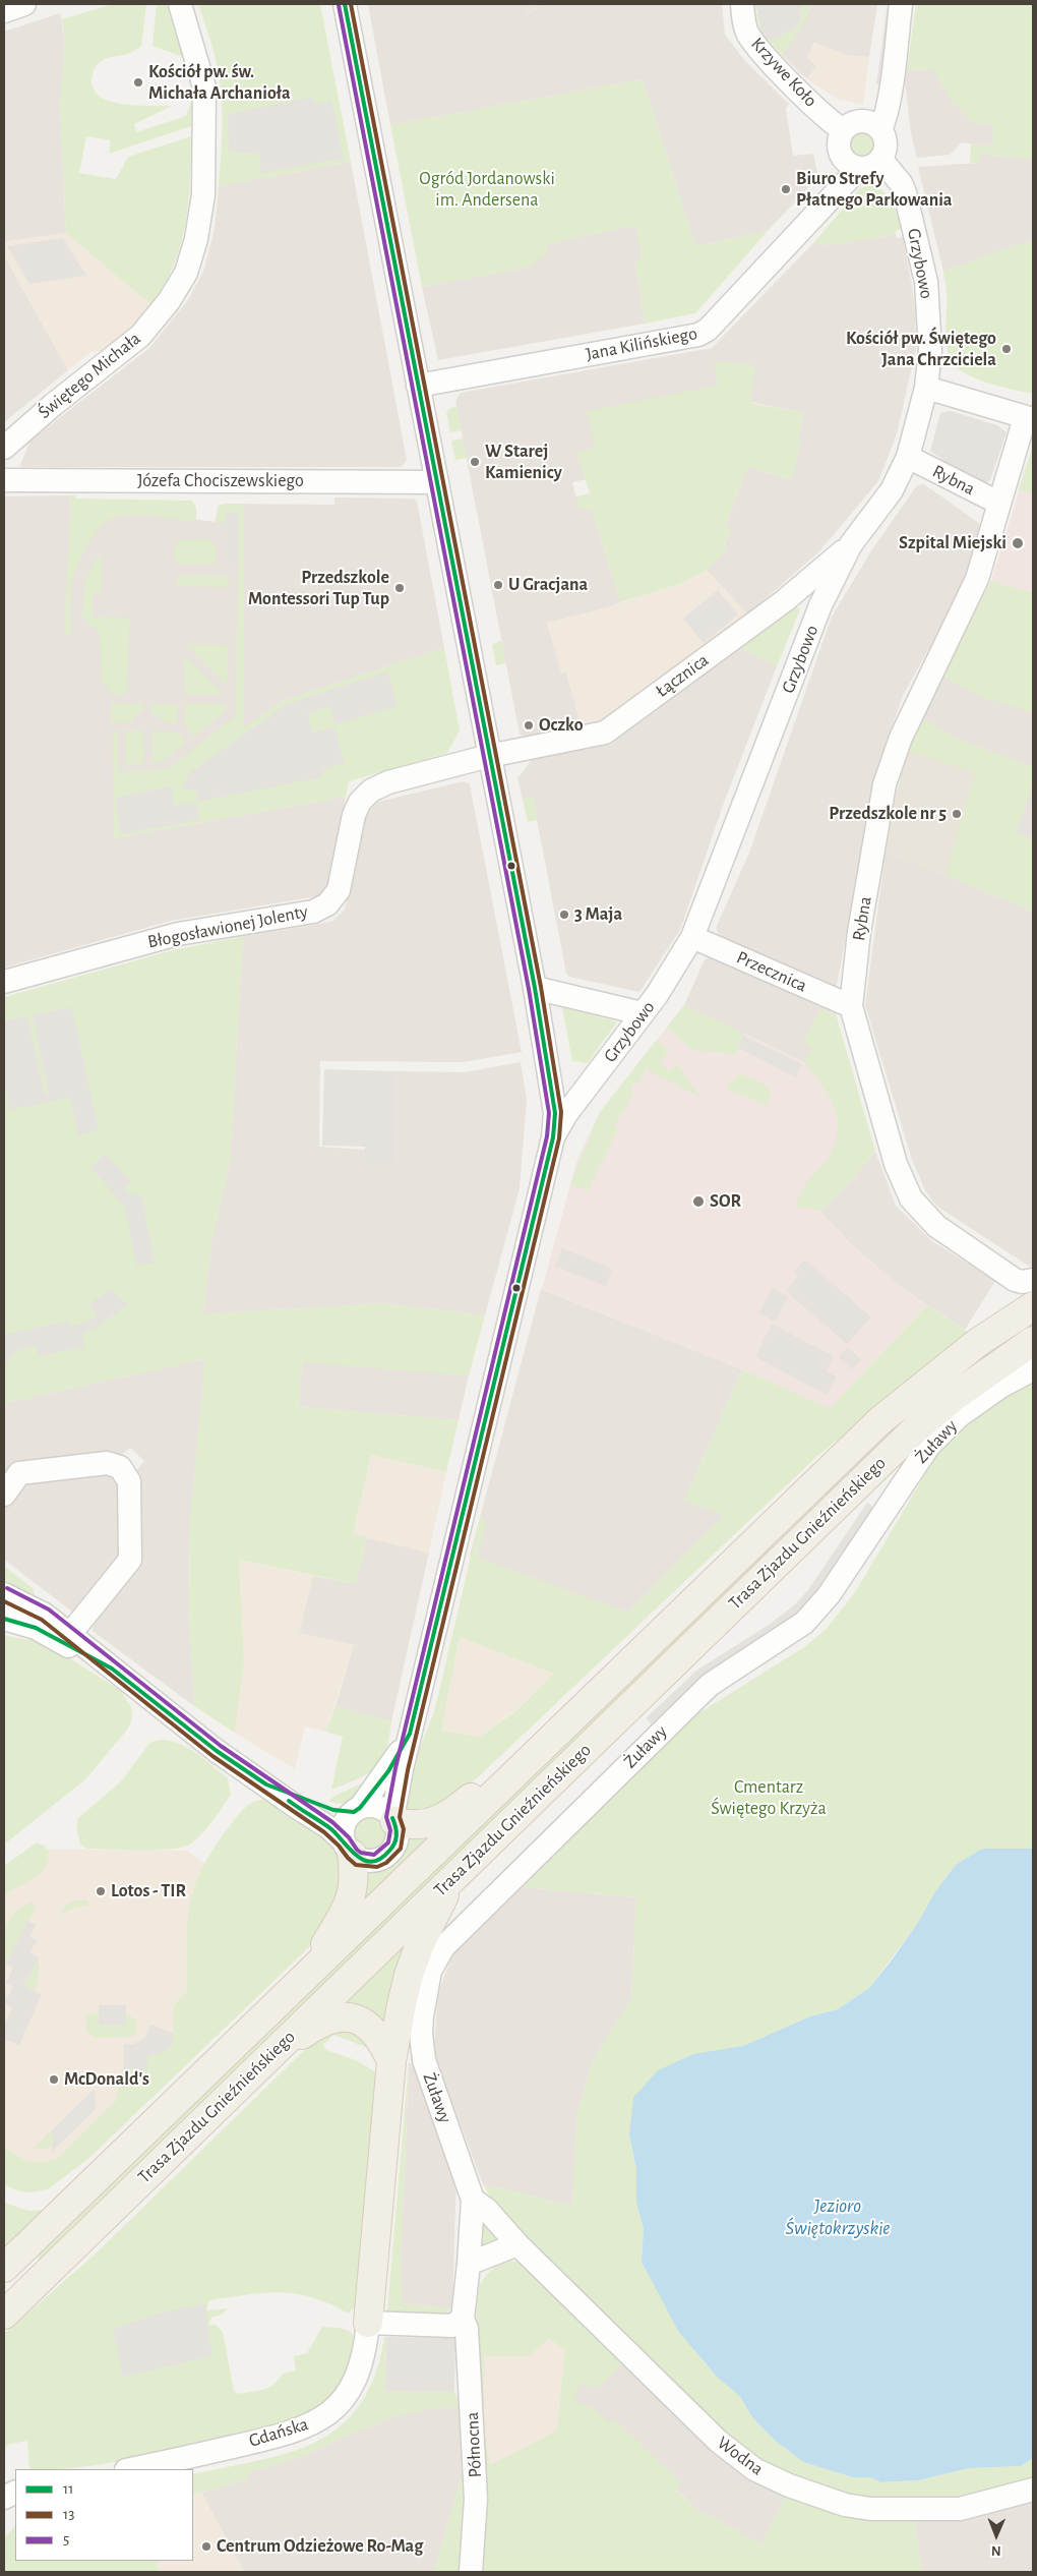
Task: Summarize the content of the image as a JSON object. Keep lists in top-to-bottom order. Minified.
{"streets":{"main road":["Trasa Zjazdu Gnieźnieńskiego"],"street":["Krzywe Koło","Grzybowo","Jana Kilińskiego","Świętego Michała","Rybna","Józefa Chociszewskiego","Łącznica","Błogosławionej Jolenty","Przecznica","Żuławy","Gdańska","Północna","Wodna"]},"crossings":[["Krzywe Koło","Grzybowo"],["Krzywe Koło","Jana Kilińskiego"],["Grzybowo","Jana Kilińskiego"],["Grzybowo","Rybna"],["Grzybowo","Łącznica"],["Grzybowo","Przecznica"],["Rybna","Przecznica"],["Łącznica","Błogosławionej Jolenty"],["Żuławy","Północna"],["Żuławy","Wodna"],["Północna","Wodna"]],"water":["Jezioro Świętokrzyskie"],"parks":["Ogród Jordanowski im. Andersena","Cmentarz Świętego Krzyża"],"places":["Kościół pw. św. Michała Archanioła","Biuro Strefy Płatnego Parkowania","Kościół pw. Świętego Jana Chrzciciela","W Starej Kamienicy","Szpital Miejski","U Gracjana","Przedszkole Montessori Tup Tup","Oczko","Przedszkole nr 5","3 Maja","SOR","Lotos - TIR","McDonald's","Centrum Odzieżowe Ro-Mag"],"lines":["transit line 11","transit line 13","transit line 5"],"legend":["11","13","5"],"north":"bottom"}
